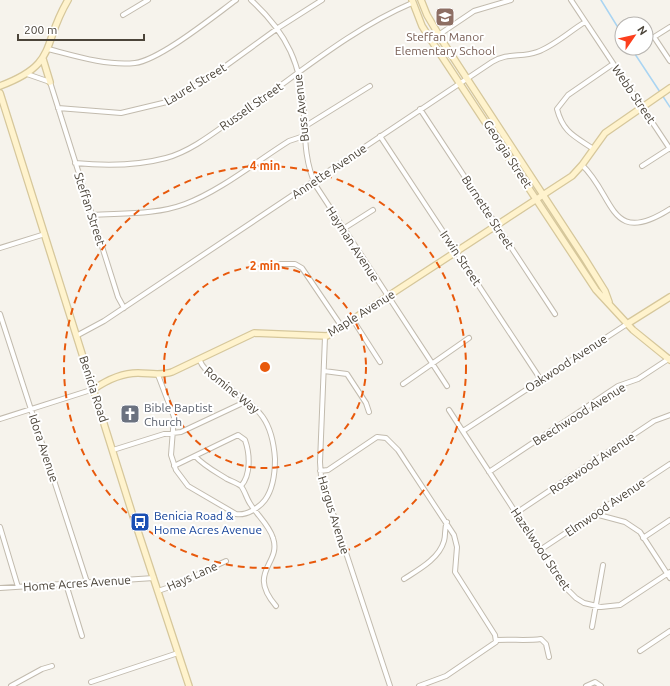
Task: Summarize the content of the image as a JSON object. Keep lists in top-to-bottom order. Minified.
{"streets":{"main road":["Georgia Street","Maple Avenue","Oakwood Avenue","Benicia Road"],"street":["Laurel Street","Webb Street","Russell Street","Buss Avenue","Annette Avenue","Steffan Street","Burnette Street","Hayman Avenue","Irwin Street","Romine Way","Beechwood Avenue","Idora Avenue","Rosewood Avenue","Elmwood Avenue","Hargus Avenue","Hazelwood Street","Hays Lane","Home Acres Avenue"]},"crossings":[["Laurel Street","Buss Avenue"],["Laurel Street","Steffan Street"],["Webb Street","Annette Avenue"],["Webb Street","Maple Avenue"],["Russell Street","Buss Avenue"],["Russell Street","Georgia Street"],["Russell Street","Steffan Street"],["Buss Avenue","Annette Avenue"],["Buss Avenue","Hayman Avenue"],["Georgia Street","Annette Avenue"],["Georgia Street","Maple Avenue"],["Georgia Street","Oakwood Avenue"],["Georgia Street","Beechwood Avenue"],["Annette Avenue","Steffan Street"],["Annette Avenue","Burnette Street"],["Annette Avenue","Hayman Avenue"],["Annette Avenue","Irwin Street"],["Annette Avenue","Benicia Road"],["Burnette Street","Maple Avenue"],["Hayman Avenue","Maple Avenue"],["Irwin Street","Maple Avenue"],["Irwin Street","Oakwood Avenue"],["Maple Avenue","Benicia Road"],["Maple Avenue","Romine Way"],["Maple Avenue","Idora Avenue"],["Maple Avenue","Hargus Avenue"],["Oakwood Avenue","Hazelwood Street"],["Benicia Road","Hays Lane"],["Benicia Road","Home Acres Avenue"],["Beechwood Avenue","Hazelwood Street"],["Idora Avenue","Home Acres Avenue"],["Rosewood Avenue","Hazelwood Street"],["Elmwood Avenue","Hazelwood Street"]],"places":{"school or university":["Steffan Manor Elementary School"],"church":["Bible Baptist Church"],"bus stop":["Benicia Road & Home Acres Avenue"]},"scale_bar":"200 m","north":"top right","rings":["4 min","2 min"]}
